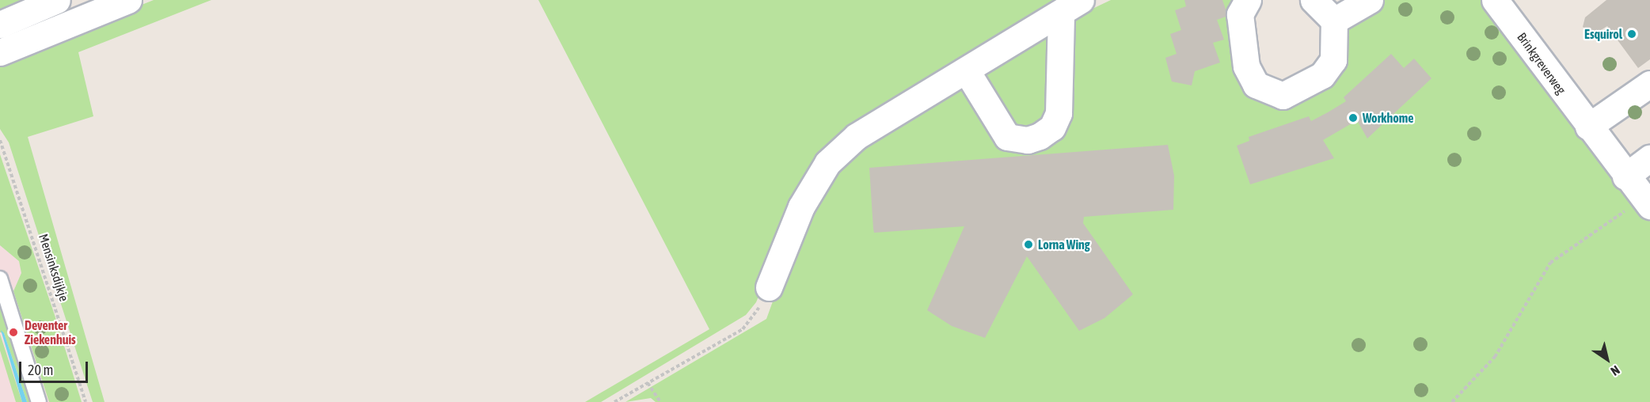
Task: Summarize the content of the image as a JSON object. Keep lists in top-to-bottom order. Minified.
{"streets":{"street":["Brinkgreverweg"],"path":["Mensinksdijkje"]},"places":["Esquirol","Workhome","Lorna Wing","Deventer Ziekenhuis"],"scale_bar":"20 m","north":"bottom right"}
